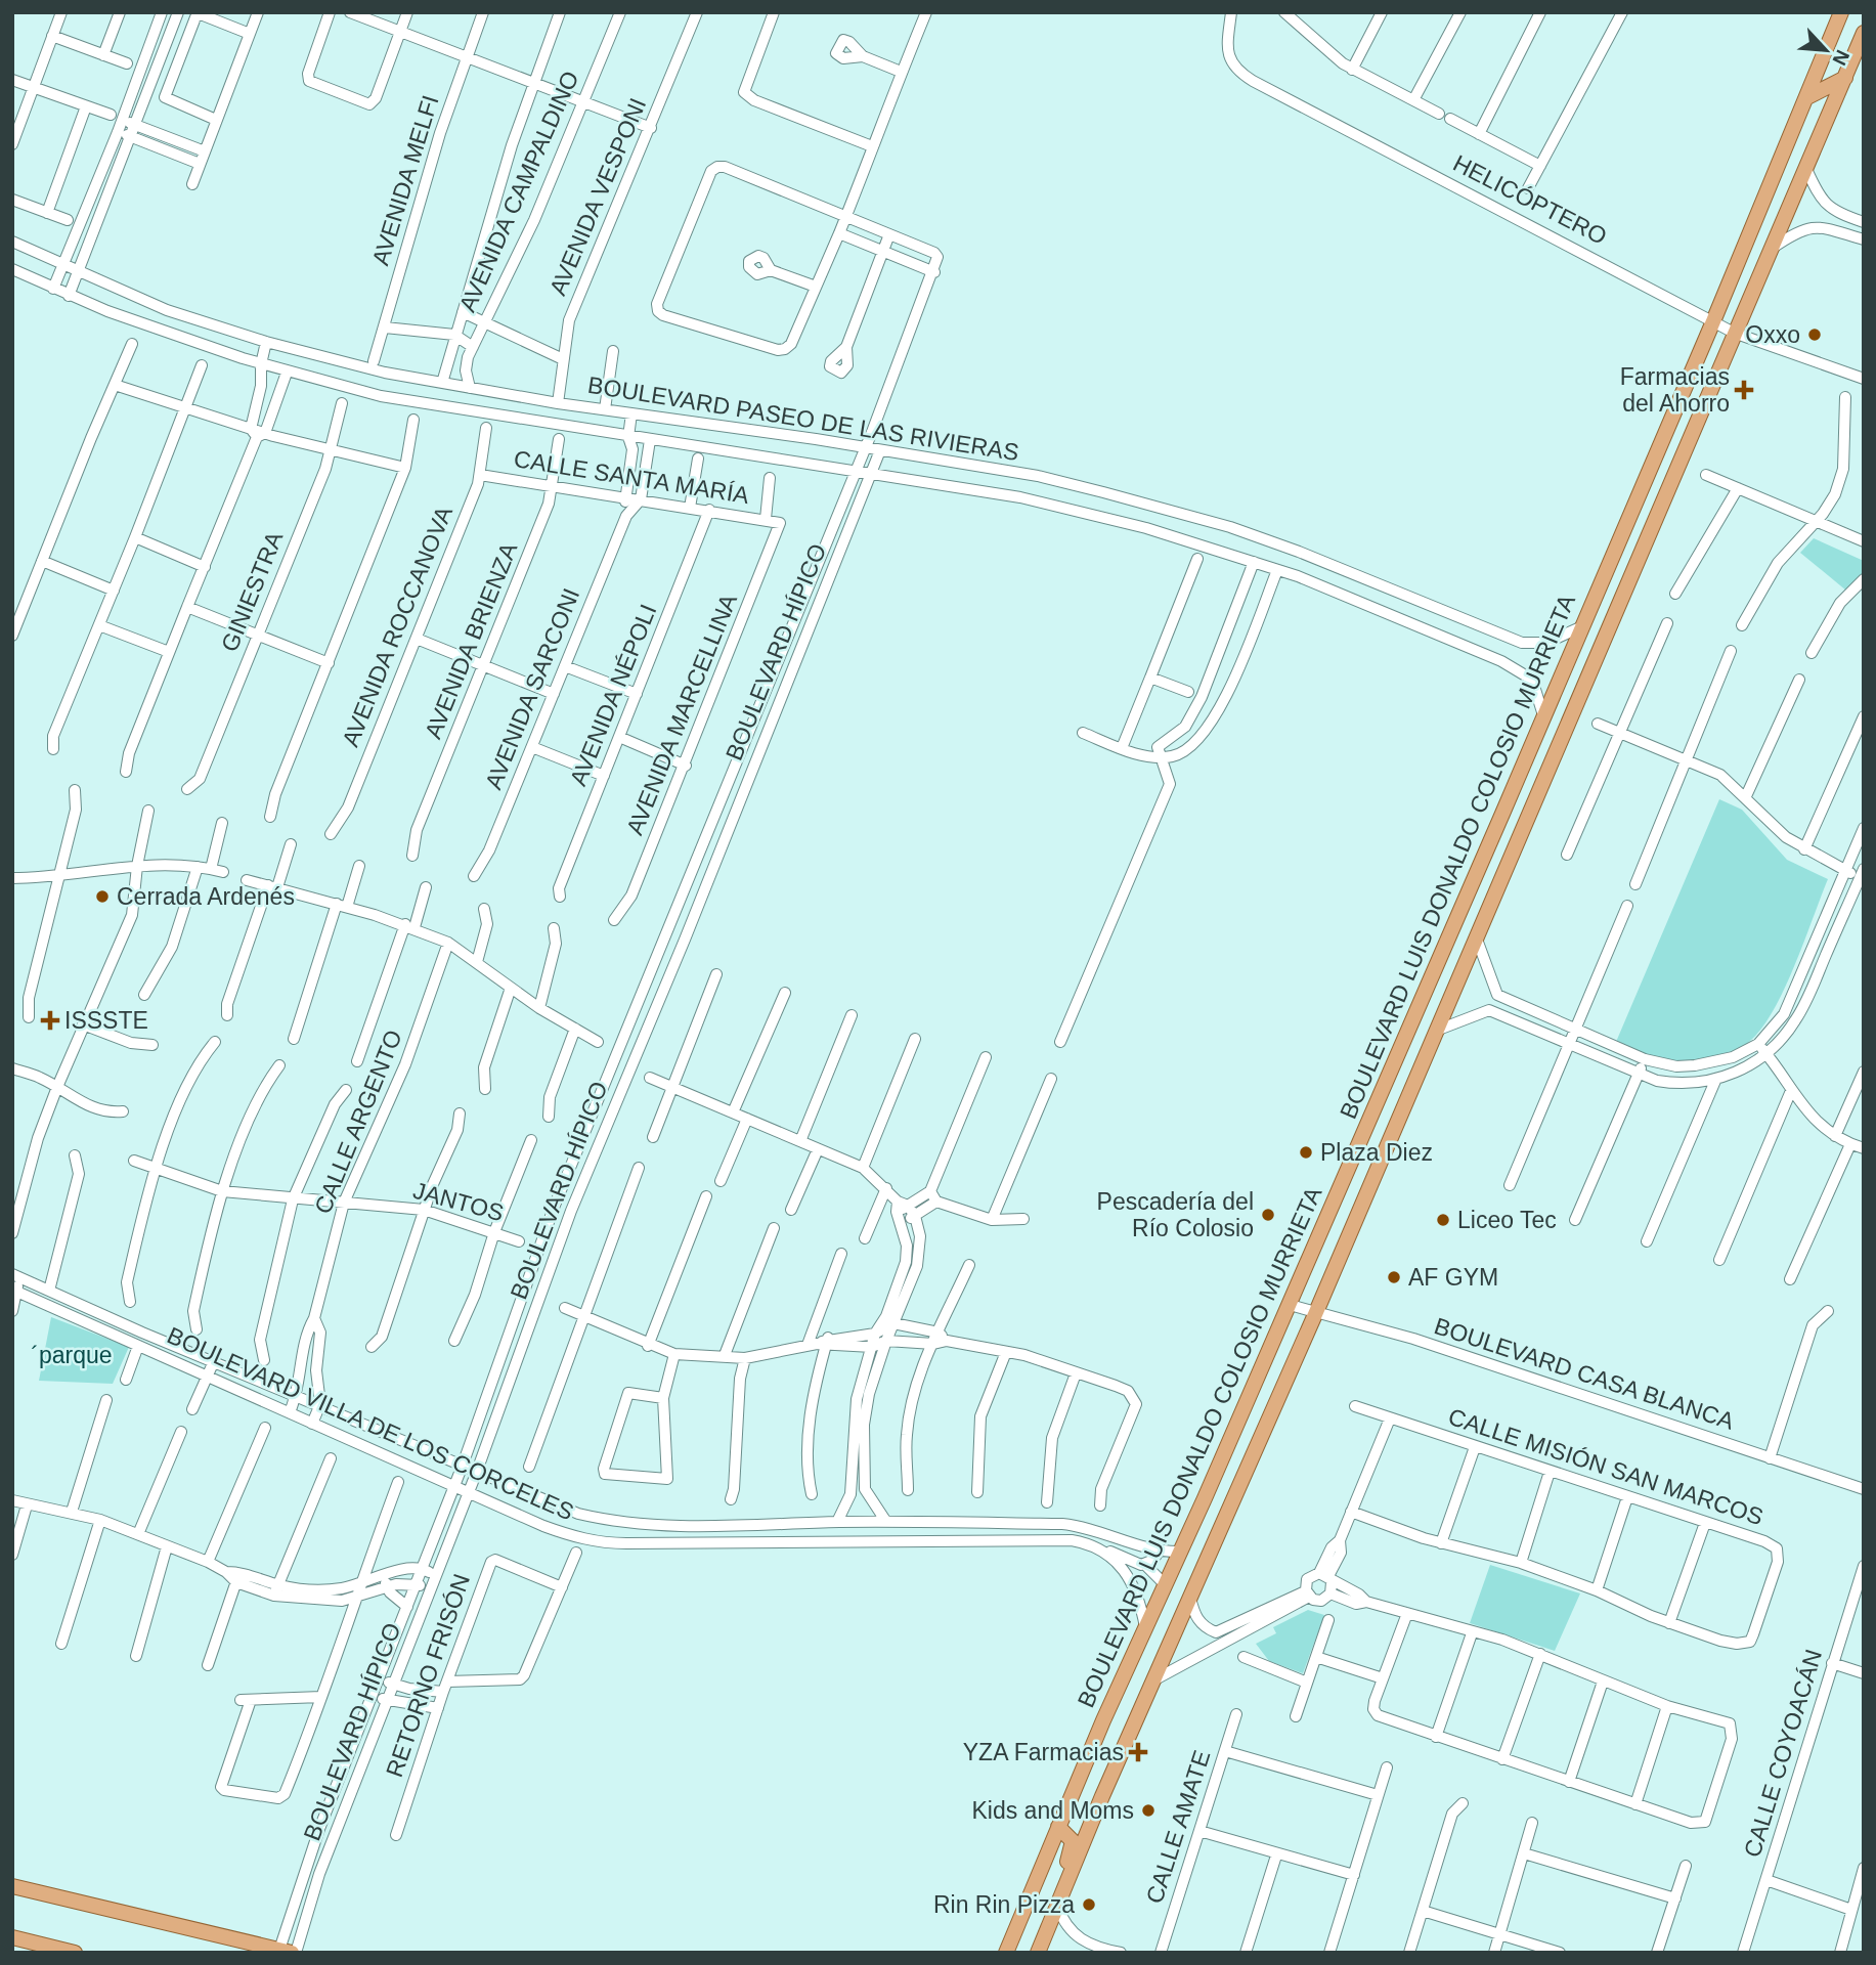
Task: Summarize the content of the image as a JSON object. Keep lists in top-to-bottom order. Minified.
{"streets":{"main road":["BOULEVARD LUIS DONALDO COLOSIO MURRIETA"],"street":["AVENIDA MELFI","AVENIDA CAMPALDINO","AVENIDA VESPONI","HELICÓPTERO","BOULEVARD PASEO DE LAS RIVIERAS","CALLE SANTA MARÍA","GINIESTRA","AVENIDA ROCCANOVA","AVENIDA BRIENZA","BOULEVARD HÍPICO","AVENIDA SARCONI","AVENIDA NÉPOLI","AVENIDA MARCELLINA","CALLE ARGENTO","JANTOS","BOULEVARD CASA BLANCA","BOULEVARD VILLA DE LOS CORCELES","CALLE MISIÓN SAN MARCOS","RETORNO FRISÓN","CALLE COYOACÁN","CALLE AMATE"]},"crossings":[["AVENIDA VESPONI","BOULEVARD PASEO DE LAS RIVIERAS"],["HELICÓPTERO","BOULEVARD LUIS DONALDO COLOSIO MURRIETA"],["BOULEVARD PASEO DE LAS RIVIERAS","BOULEVARD HÍPICO"],["BOULEVARD PASEO DE LAS RIVIERAS","AVENIDA SARCONI"],["BOULEVARD PASEO DE LAS RIVIERAS","BOULEVARD LUIS DONALDO COLOSIO MURRIETA"],["CALLE SANTA MARÍA","AVENIDA ROCCANOVA"],["CALLE SANTA MARÍA","AVENIDA BRIENZA"],["CALLE SANTA MARÍA","AVENIDA SARCONI"],["CALLE SANTA MARÍA","AVENIDA NÉPOLI"],["CALLE SANTA MARÍA","AVENIDA MARCELLINA"],["BOULEVARD HÍPICO","BOULEVARD VILLA DE LOS CORCELES"],["BOULEVARD LUIS DONALDO COLOSIO MURRIETA","BOULEVARD CASA BLANCA"],["BOULEVARD LUIS DONALDO COLOSIO MURRIETA","BOULEVARD VILLA DE LOS CORCELES"],["CALLE ARGENTO","JANTOS"],["CALLE ARGENTO","BOULEVARD VILLA DE LOS CORCELES"]],"parks":["´parque"],"places":{"other":["Oxxo","Cerrada Ardenés","Plaza Diez","Pescadería del Río Colosio","Liceo Tec","AF GYM","Kids and Moms","Rin Rin Pizza"],"health":["Farmacias del Ahorro","ISSSTE","YZA Farmacias"]},"north":"bottom right"}
